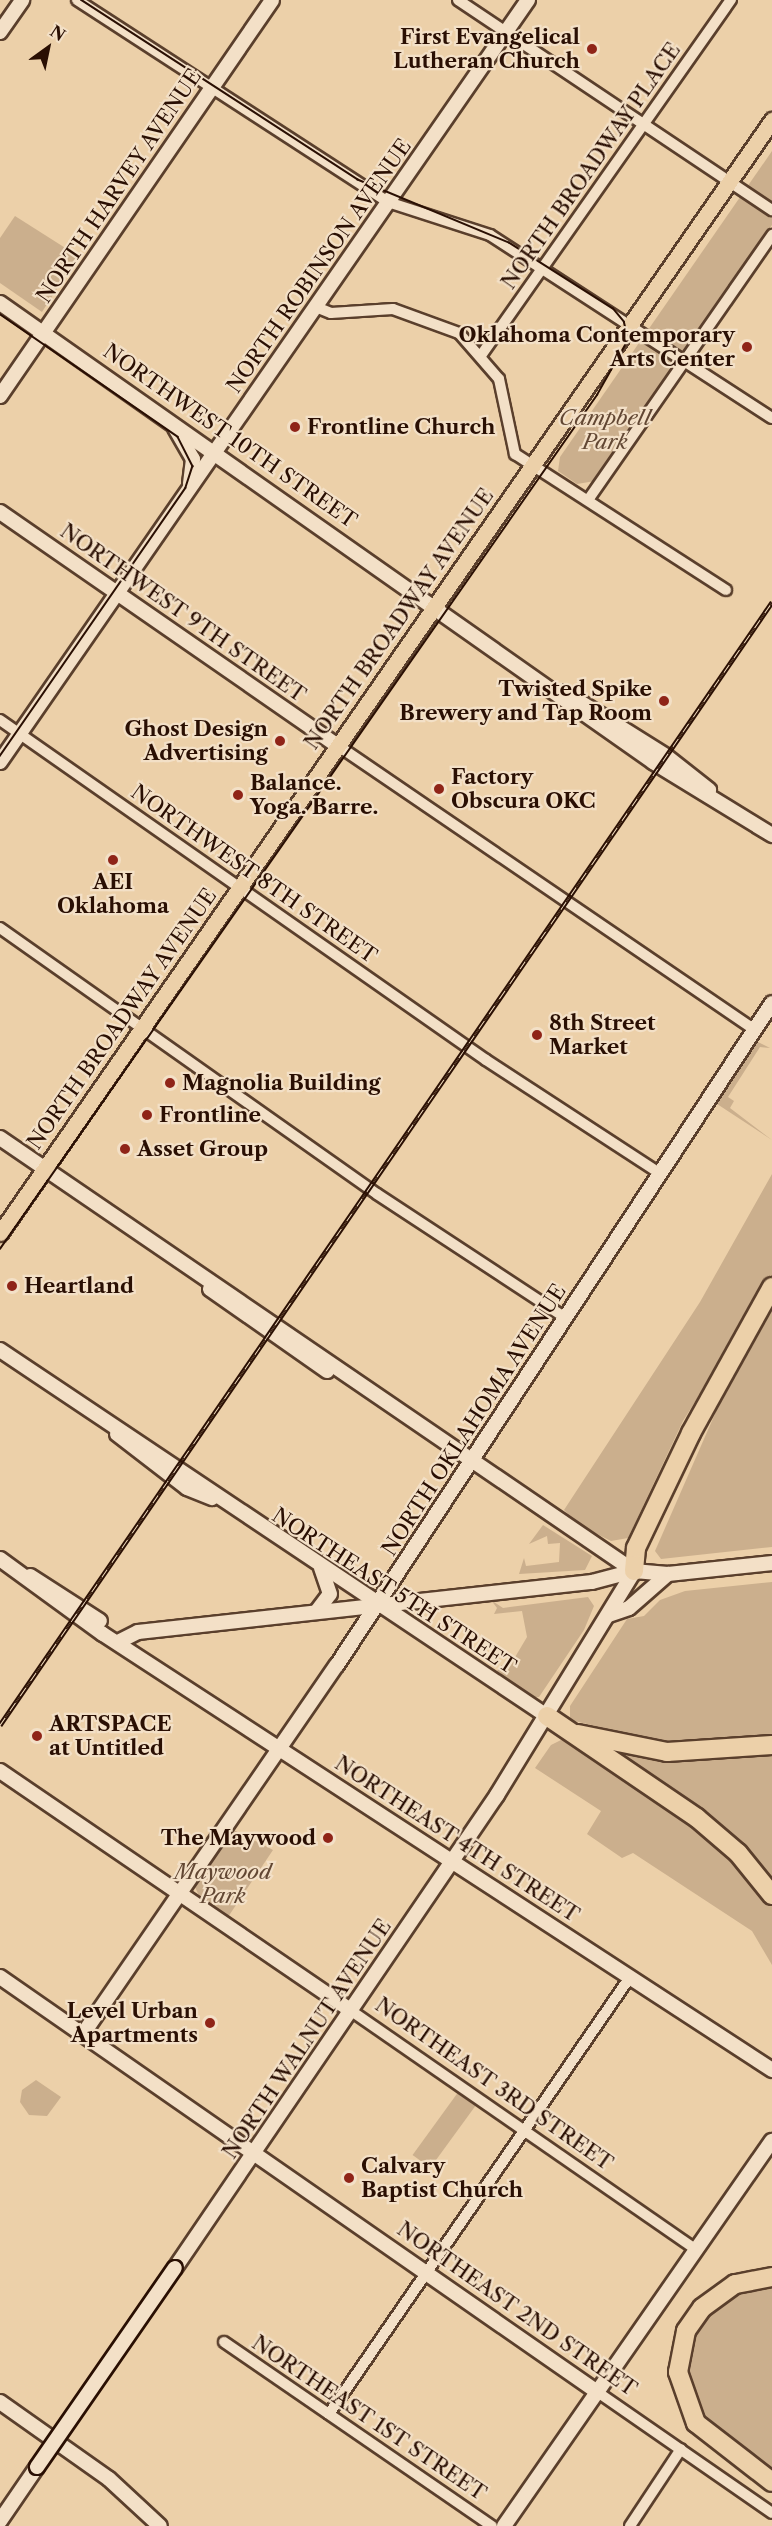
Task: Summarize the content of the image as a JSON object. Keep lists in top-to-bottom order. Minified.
{"streets":{"main road":["NORTH BROADWAY AVENUE"],"street":["NORTH BROADWAY PLACE","NORTH HARVEY AVENUE","NORTH ROBINSON AVENUE","NORTHWEST 10TH STREET","NORTHWEST 9TH STREET","NORTHWEST 8TH STREET","NORTH OKLAHOMA AVENUE","NORTHEAST 5TH STREET","NORTHEAST 4TH STREET","NORTH WALNUT AVENUE","NORTHEAST 3RD STREET","NORTHEAST 2ND STREET","NORTHEAST 1ST STREET"]},"crossings":[["NORTH HARVEY AVENUE","NORTHWEST 10TH STREET"],["NORTH ROBINSON AVENUE","NORTHWEST 10TH STREET"],["NORTH ROBINSON AVENUE","NORTHWEST 9TH STREET"],["NORTH ROBINSON AVENUE","NORTHWEST 8TH STREET"],["NORTHWEST 10TH STREET","NORTH BROADWAY AVENUE"],["NORTHWEST 9TH STREET","NORTH BROADWAY AVENUE"],["NORTHWEST 9TH STREET","NORTH OKLAHOMA AVENUE"],["NORTH BROADWAY AVENUE","NORTHWEST 8TH STREET"],["NORTHWEST 8TH STREET","NORTH OKLAHOMA AVENUE"],["NORTH OKLAHOMA AVENUE","NORTHEAST 5TH STREET"],["NORTH OKLAHOMA AVENUE","NORTHEAST 4TH STREET"],["NORTH OKLAHOMA AVENUE","NORTHEAST 3RD STREET"],["NORTH OKLAHOMA AVENUE","NORTHEAST 2ND STREET"],["NORTHEAST 5TH STREET","NORTH WALNUT AVENUE"],["NORTHEAST 4TH STREET","NORTH WALNUT AVENUE"],["NORTH WALNUT AVENUE","NORTHEAST 3RD STREET"],["NORTH WALNUT AVENUE","NORTHEAST 2ND STREET"]],"parks":["Campbell Park","Maywood Park"],"places":["First Evangelical Lutheran Church","Oklahoma Contemporary Arts Center","Frontline Church","Twisted Spike Brewery and Tap Room","Ghost Design Advertising","Factory Obscura OKC","Balance. Yoga. Barre.","AEI Oklahoma","8th Street Market","Magnolia Building","Frontline","Asset Group","Heartland","ARTSPACE at Untitled","The Maywood","Level Urban Apartments","Calvary Baptist Church"],"north":"top right"}
